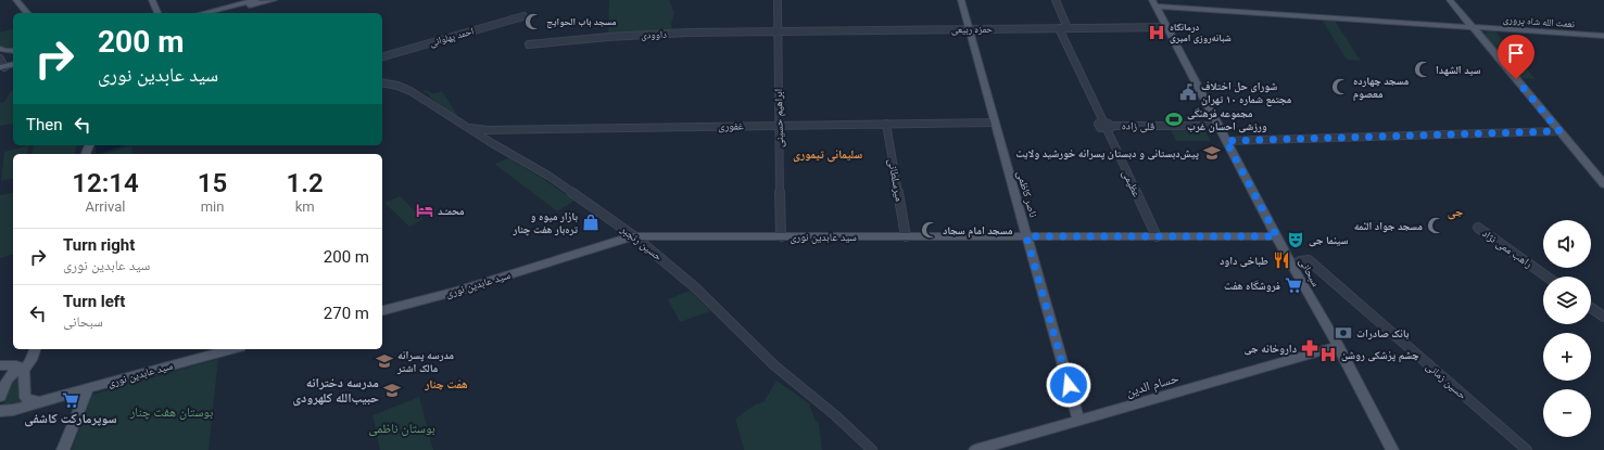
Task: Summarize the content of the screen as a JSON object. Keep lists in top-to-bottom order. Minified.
{"streets":{"main road":["نعمت الله شاه پروری","ناصر کاظمی","سید عابدین نوری","سبحانی","حسام الدین"],"street":["حمزه ربیعی","داوودی","احمد پهلوانی","ابراهیم حسینی","غفوری","قلی زاده","میرسلطانی","عظیمی","حسین رنجبر","راهب ممی نژاد","حسین زمانی"]},"crossings":[["حمزه ربیعی","داوودی"],["حمزه ربیعی","ابراهیم حسینی"],["حمزه ربیعی","ناصر کاظمی"],["حمزه ربیعی","سبحانی"],["داوودی","ابراهیم حسینی"],["ابراهیم حسینی","غفوری"],["ابراهیم حسینی","سید عابدین نوری"],["غفوری","میرسلطانی"],["غفوری","ناصر کاظمی"],["غفوری","حسین رنجبر"],["قلی زاده","عظیمی"],["قلی زاده","سبحانی"],["میرسلطانی","سید عابدین نوری"],["عظیمی","سید عابدین نوری"],["ناصر کاظمی","سید عابدین نوری"],["ناصر کاظمی","حسام الدین"],["سید عابدین نوری","حسین رنجبر"],["سید عابدین نوری","سبحانی"],["سبحانی","حسین زمانی"],["سبحانی","حسام الدین"]],"districts":["سلیمانی تیموری","جی","هفت چنار"],"parks":["بوستان هفت چنار","بوستان ناظمی"],"places":{"mosque":["مسجد باب الحوایج","سید الشهدا","مسجد چهارده معصوم","مسجد جواد الئمه","مسجد امام سجاد"],"hospital":["درمانگاه شبانه‌روزی امیری","چشم پزشکی روشن"],"public building":["شورای حل اختلاف مجتمع شماره ۱۰ تهران"],"sports":["مجموعه فرهنگی ورزشی احسان غرب"],"school or university":["پیش‌دبستانی و دبستان پسرانه خورشید ولایت","مدرسه پسرانه مالک اشتر","مدرسه دخترانه حبیب‌الله کلهرودی"],"hotel":["محمـّـد"],"shop":["بازار میوه و تره‌بار هفت چنار"],"theatre":["سینما جی"],"restaurant":["طباخی داود"],"supermarket":["فروشگاه هفت","سوپرمارکت کاشفی"],"bank":["بانک صادرات"],"pharmacy":["داروخانه جی"]},"page":{"turn":["200 m","سید عابدین نوری"],"then":"Then","eta":["12:14","Arrival","15","min","1.2","km"],"map_buttons":["+","−"],"list":[{"name":"Turn right","note":"سید عابدین نوری","value":"200 m"},{"name":"Turn left","note":"سبحانی","value":"270 m"}]}}
